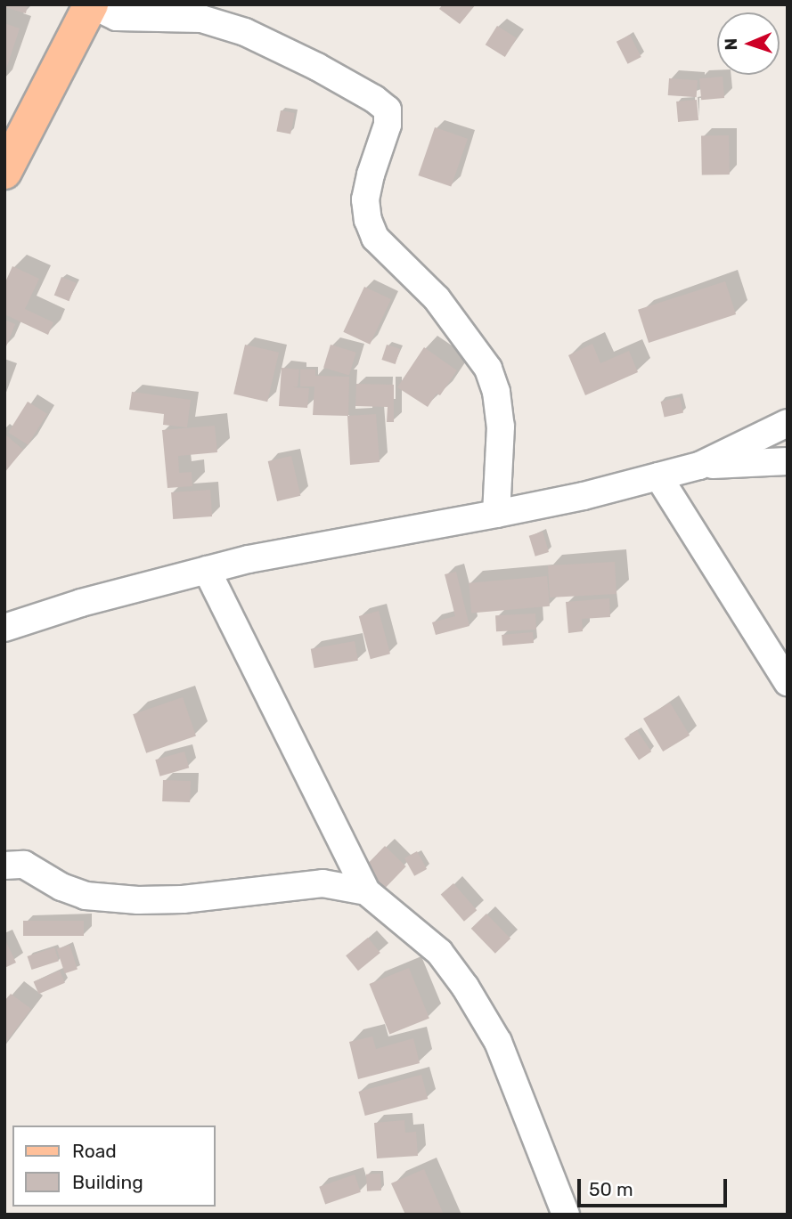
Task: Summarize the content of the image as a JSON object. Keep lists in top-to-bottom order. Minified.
{"legend":["Road","Building"],"scale_bar":"50 m","north":"left"}
